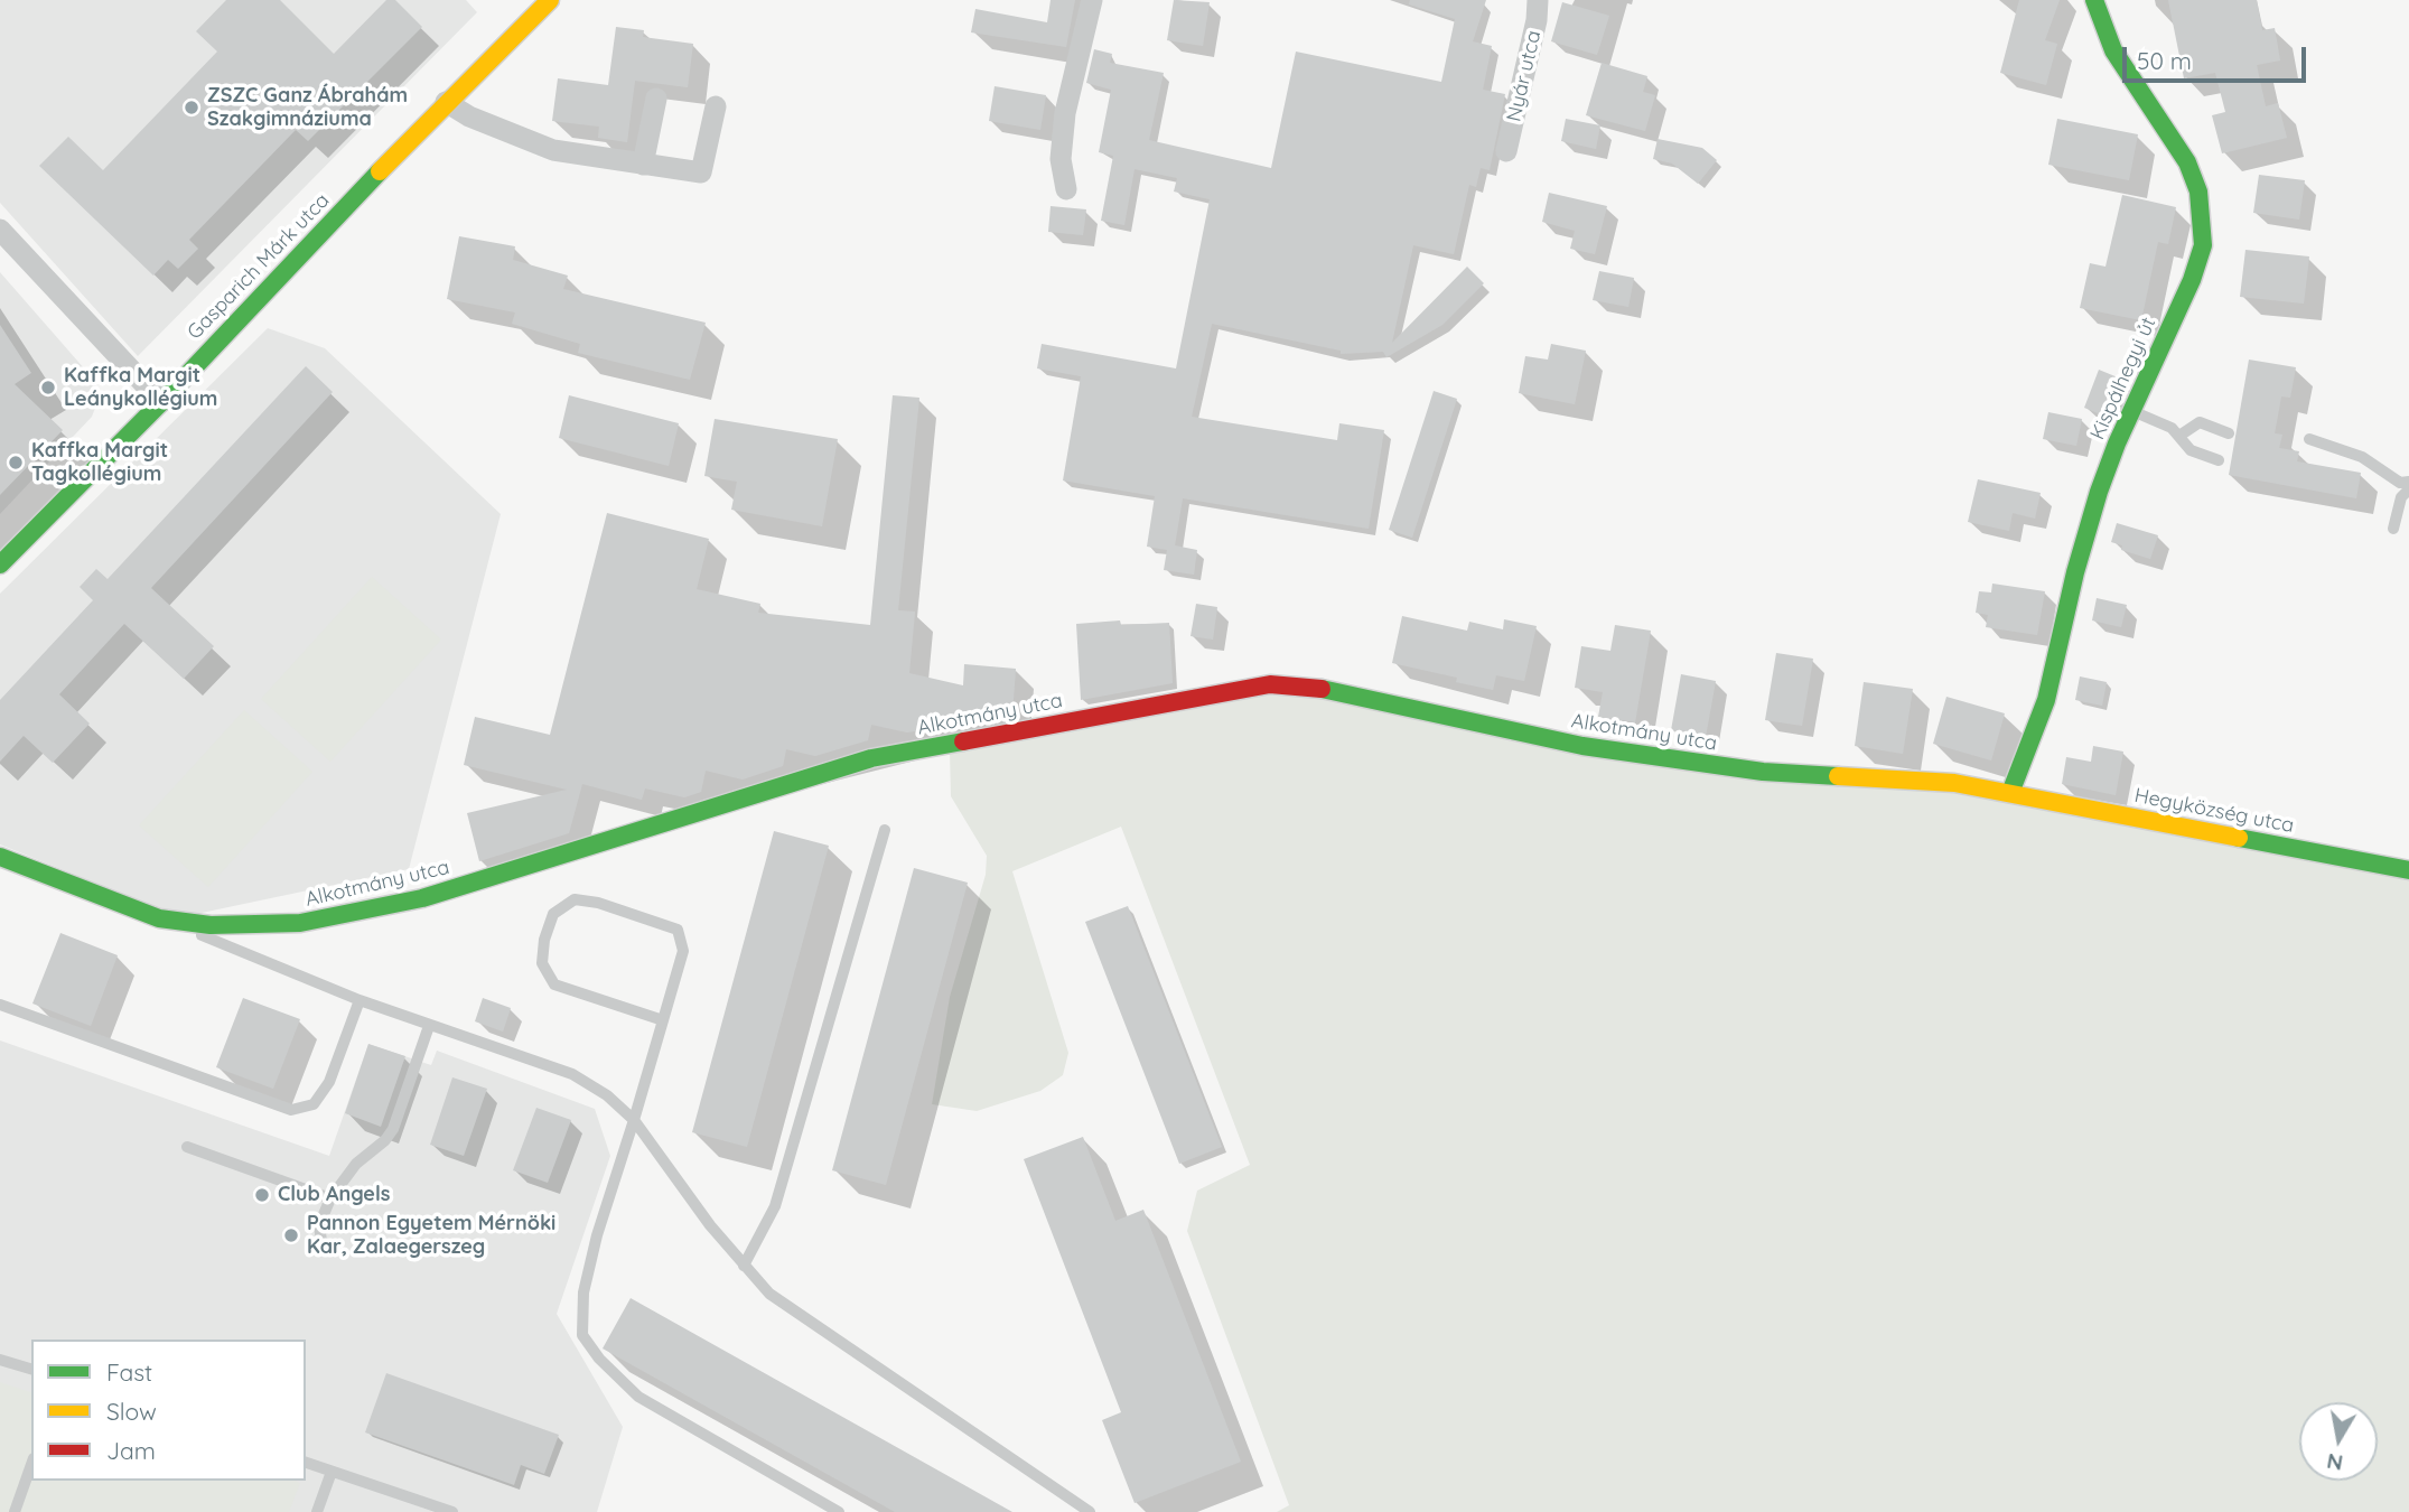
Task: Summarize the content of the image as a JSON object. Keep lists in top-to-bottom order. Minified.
{"streets":{"street":["Nyár utca","Gasparich Márk utca","Kispálhegyi út","Alkotmány utca","Hegyközség utca"]},"crossings":[["Kispálhegyi út","Alkotmány utca"],["Kispálhegyi út","Hegyközség utca"],["Alkotmány utca","Hegyközség utca"]],"places":["ZSZC Ganz Ábrahám Szakgimnáziuma","Kaffka Margit Leánykollégium","Kaffka Margit Tagkollégium","Club Angels","Pannon Egyetem Mérnöki Kar, Zalaegerszeg"],"legend":["Fast","Slow","Jam"],"scale_bar":"50 m","north":"bottom"}
